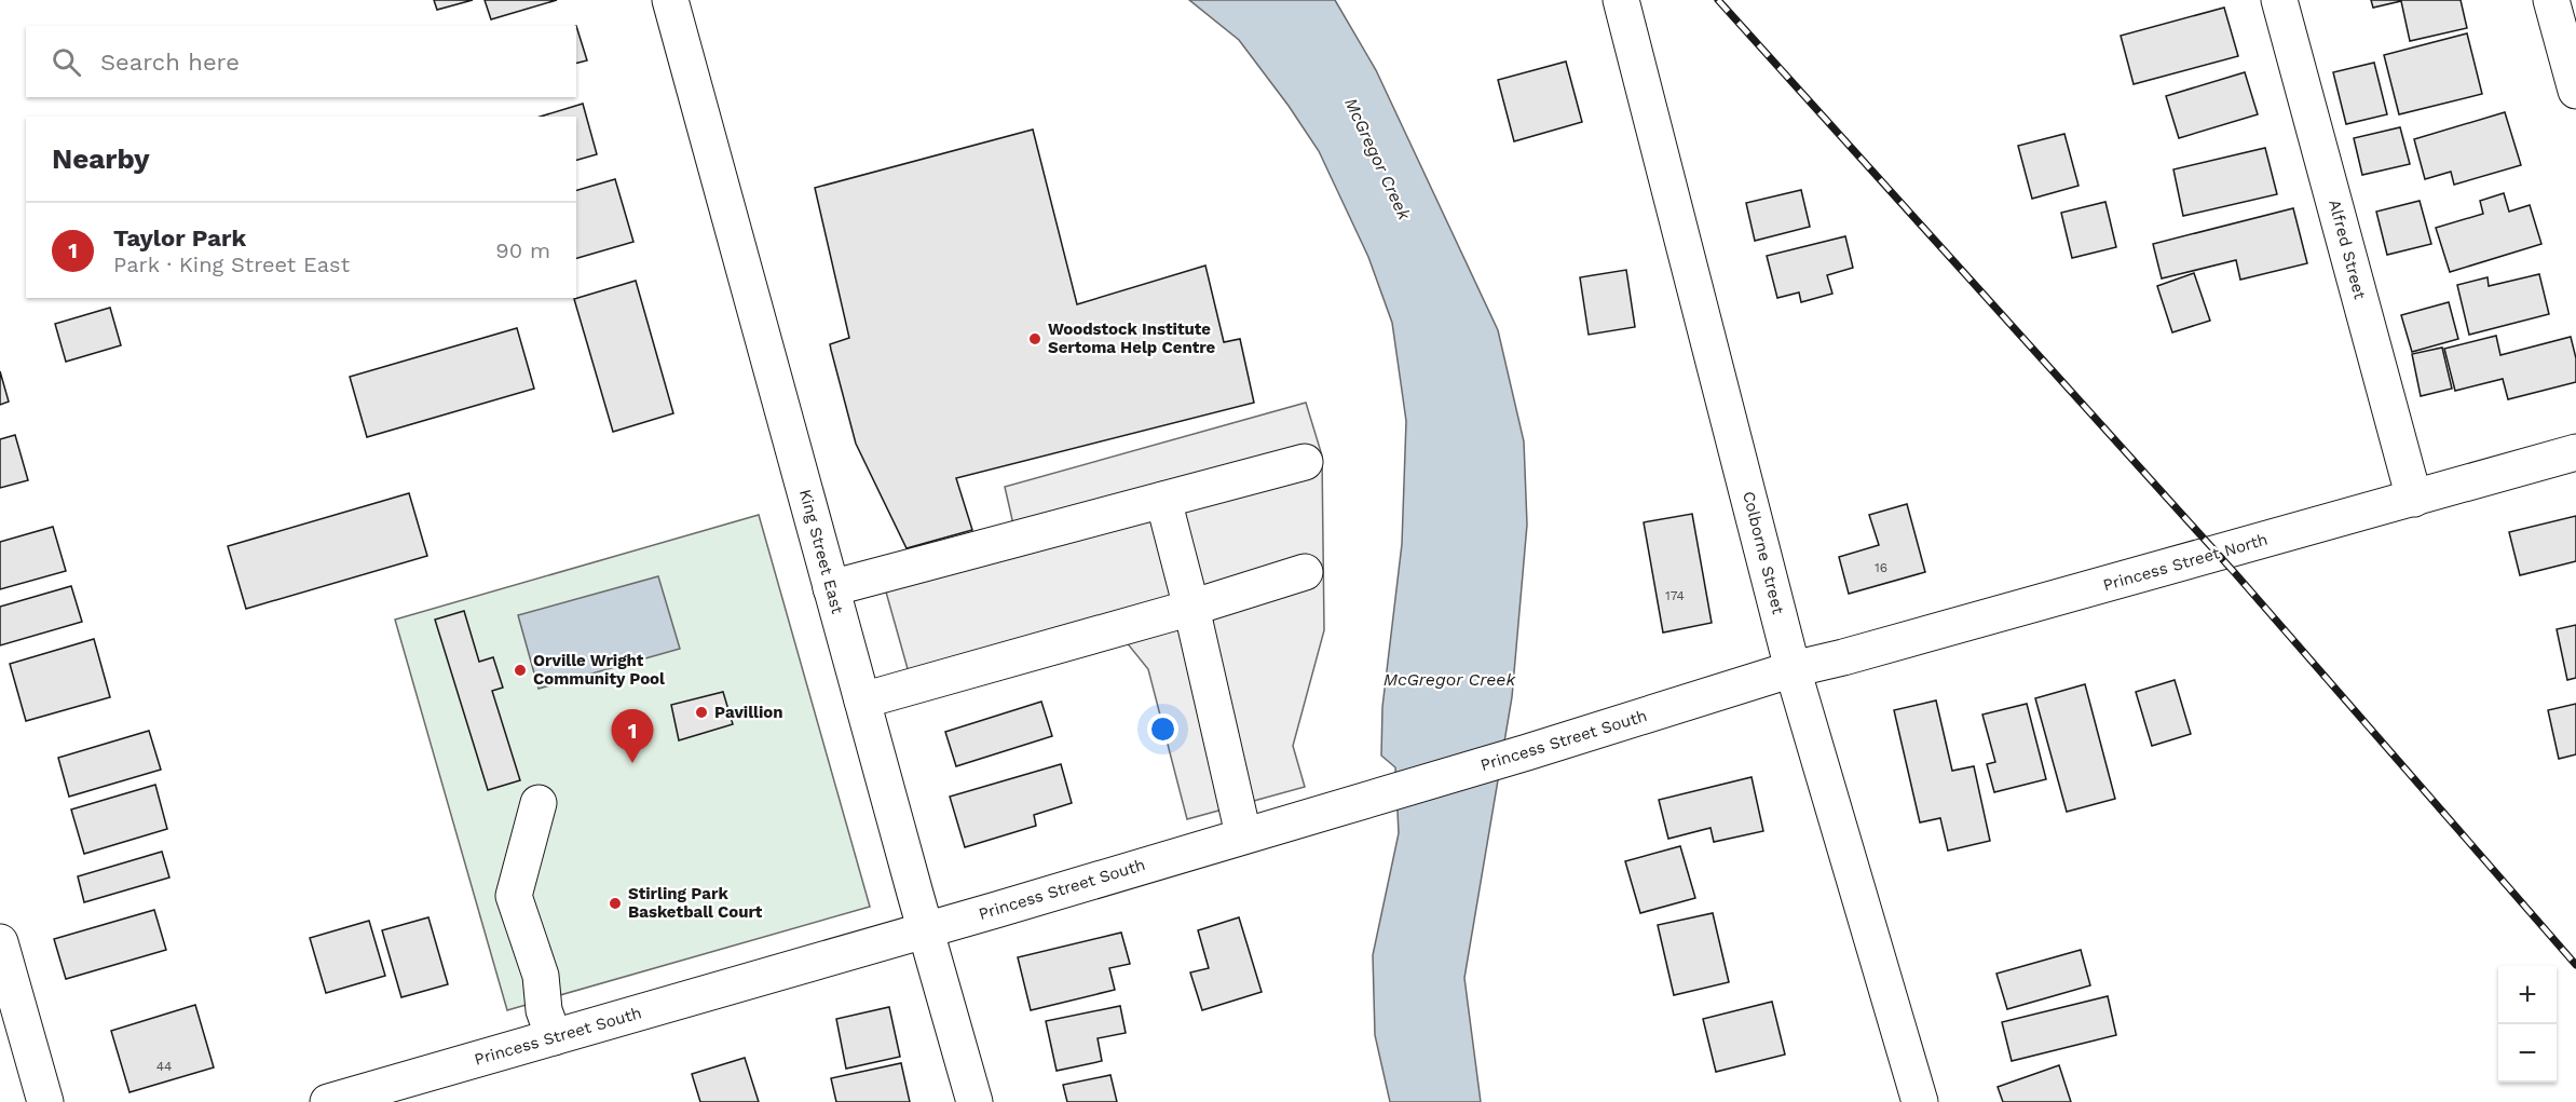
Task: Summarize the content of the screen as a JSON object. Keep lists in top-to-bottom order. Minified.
{"streets":{"street":["Alfred Street","King Street East","Colborne Street","Princess Street North","Princess Street South"]},"crossings":[["Alfred Street","Princess Street North"],["King Street East","Princess Street South"],["Colborne Street","Princess Street North"],["Colborne Street","Princess Street South"],["Princess Street North","Princess Street South"]],"water":["McGregor Creek"],"places":["Woodstock Institute Sertoma Help Centre","Orville Wright Community Pool","Pavillion","Stirling Park Basketball Court"],"house_numbers":["16","174","44"],"page":{"search":"Search here","heading":"Nearby","list":[{"mark":"1","name":"Taylor Park","note":"Park · King Street East","value":"90 m"}],"pins":"1","map_buttons":["+","−"]}}
